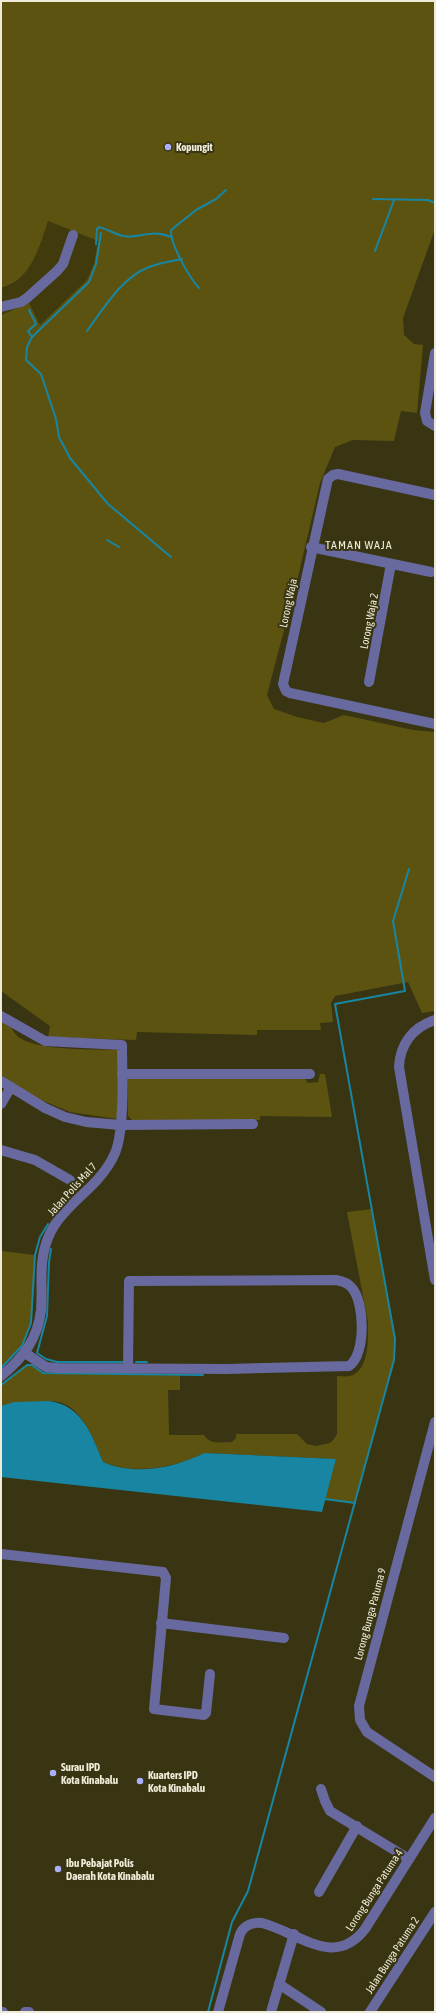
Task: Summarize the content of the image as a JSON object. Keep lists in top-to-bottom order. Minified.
{"streets":{"street":["Lorong Waja","Lorong Waja 2","Jalan Polis Mal 7","Lorong Bunga Patuma 9","Lorong Bunga Patuma 4","Jalan Bunga Patuma 2"]},"districts":["TAMAN WAJA"],"places":["Kopungit","Surau IPD Kota Kinabalu","Kuarters IPD Kota Kinabalu","Ibu Pebajat Polis Daerah Kota Kinabalu"]}
